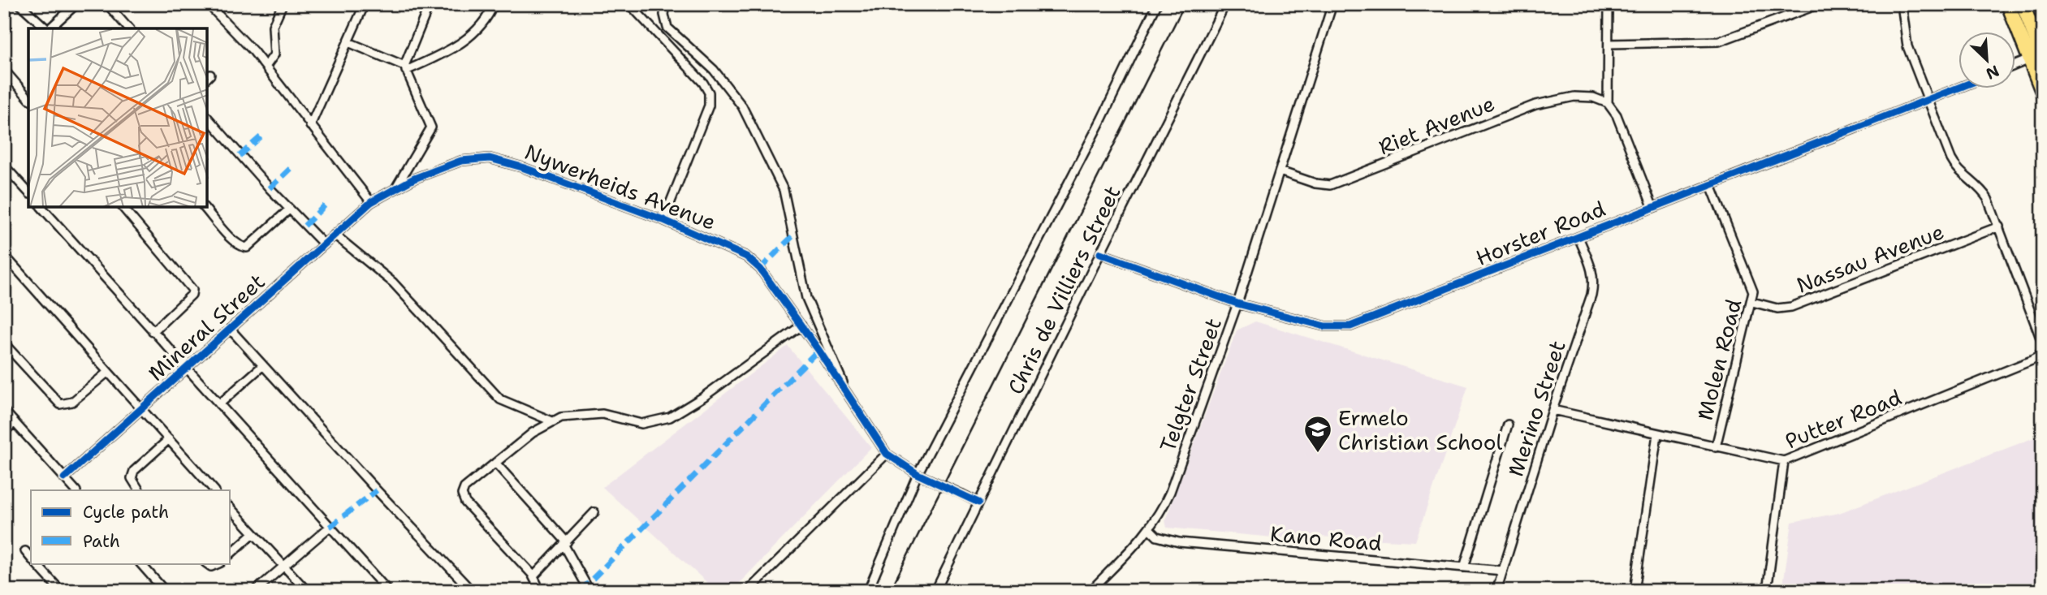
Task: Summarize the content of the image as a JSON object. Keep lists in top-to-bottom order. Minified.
{"streets":{"street":["Riet Avenue","Nywerheids Avenue","Horster Road","Nassau Avenue","Chris de Villiers Street","Mineral Street","Molen Road","Telgter Street","Merino Street","Putter Road","Kano Road"]},"crossings":[["Riet Avenue","Telgter Street"],["Nywerheids Avenue","Mineral Street"],["Horster Road","Chris de Villiers Street"],["Horster Road","Molen Road"],["Horster Road","Telgter Street"],["Horster Road","Merino Street"],["Nassau Avenue","Molen Road"],["Molen Road","Putter Road"],["Telgter Street","Kano Road"],["Merino Street","Putter Road"],["Merino Street","Kano Road"]],"places":{"school or university":["Ermelo Christian School"]},"legend":["Cycle path","Path"],"north":"bottom right"}
